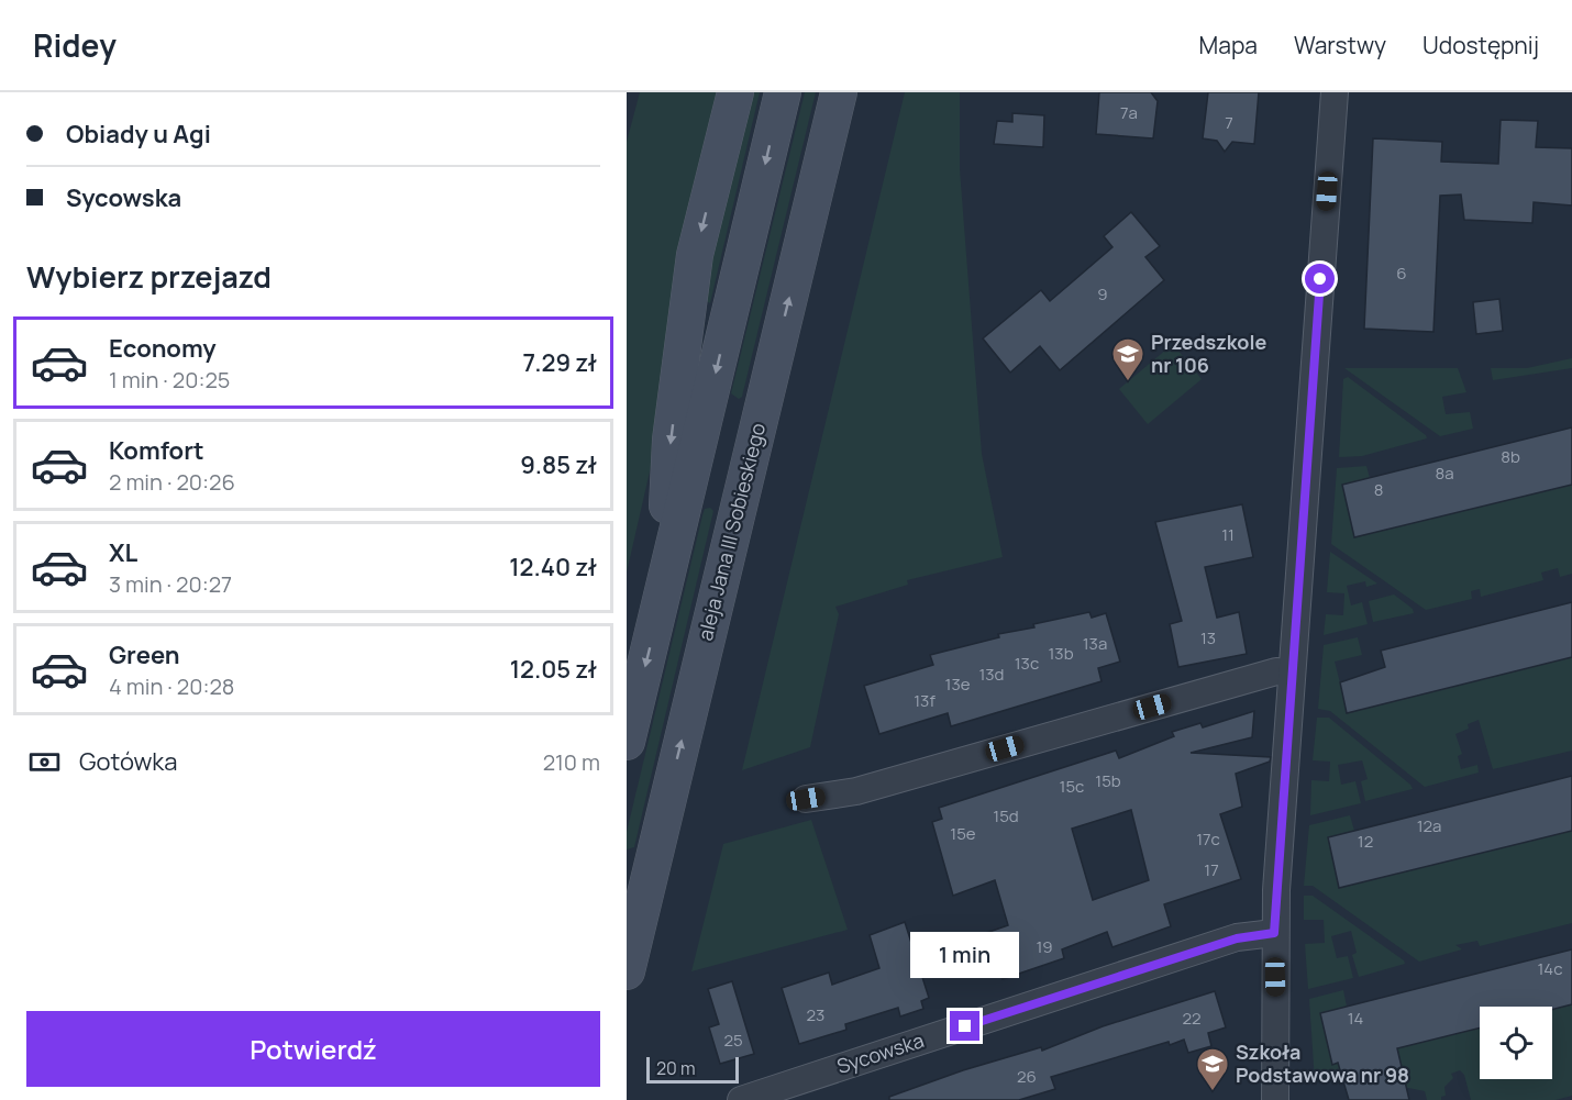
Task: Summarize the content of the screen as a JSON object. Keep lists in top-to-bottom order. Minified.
{"streets":{"main road":["aleja Jana III Sobieskiego"],"street":["Sycowska"]},"places":{"school or university":["Przedszkole nr 106","Szkoła Podstawowa nr 98"]},"house_numbers":["7a","7","6","9","8b","8a","8","11","13","13a","13b","13c","13d","13e","13f","15b","15c","15d","12a","15e","17c","12","17","19","14c","23","22","14","25","26"],"scale_bar":"20 m","page":{"header":"Ridey","nav":["Mapa","Warstwy","Udostępnij"],"banner":["Obiady u Agi","Sycowska"],"heading":"Wybierz przejazd","list":[{"name":"Economy","note":"1 min · 20:25","value":"7.29 zł"},{"name":"Komfort","note":"2 min · 20:26","value":"9.85 zł"},{"name":"XL","note":"3 min · 20:27","value":"12.40 zł"},{"name":"Green","note":"4 min · 20:28","value":"12.05 zł"}],"pay":["Gotówka","210 m"],"bubble":"1 min","buttons":"Potwierdź","scale":"20 m"}}
